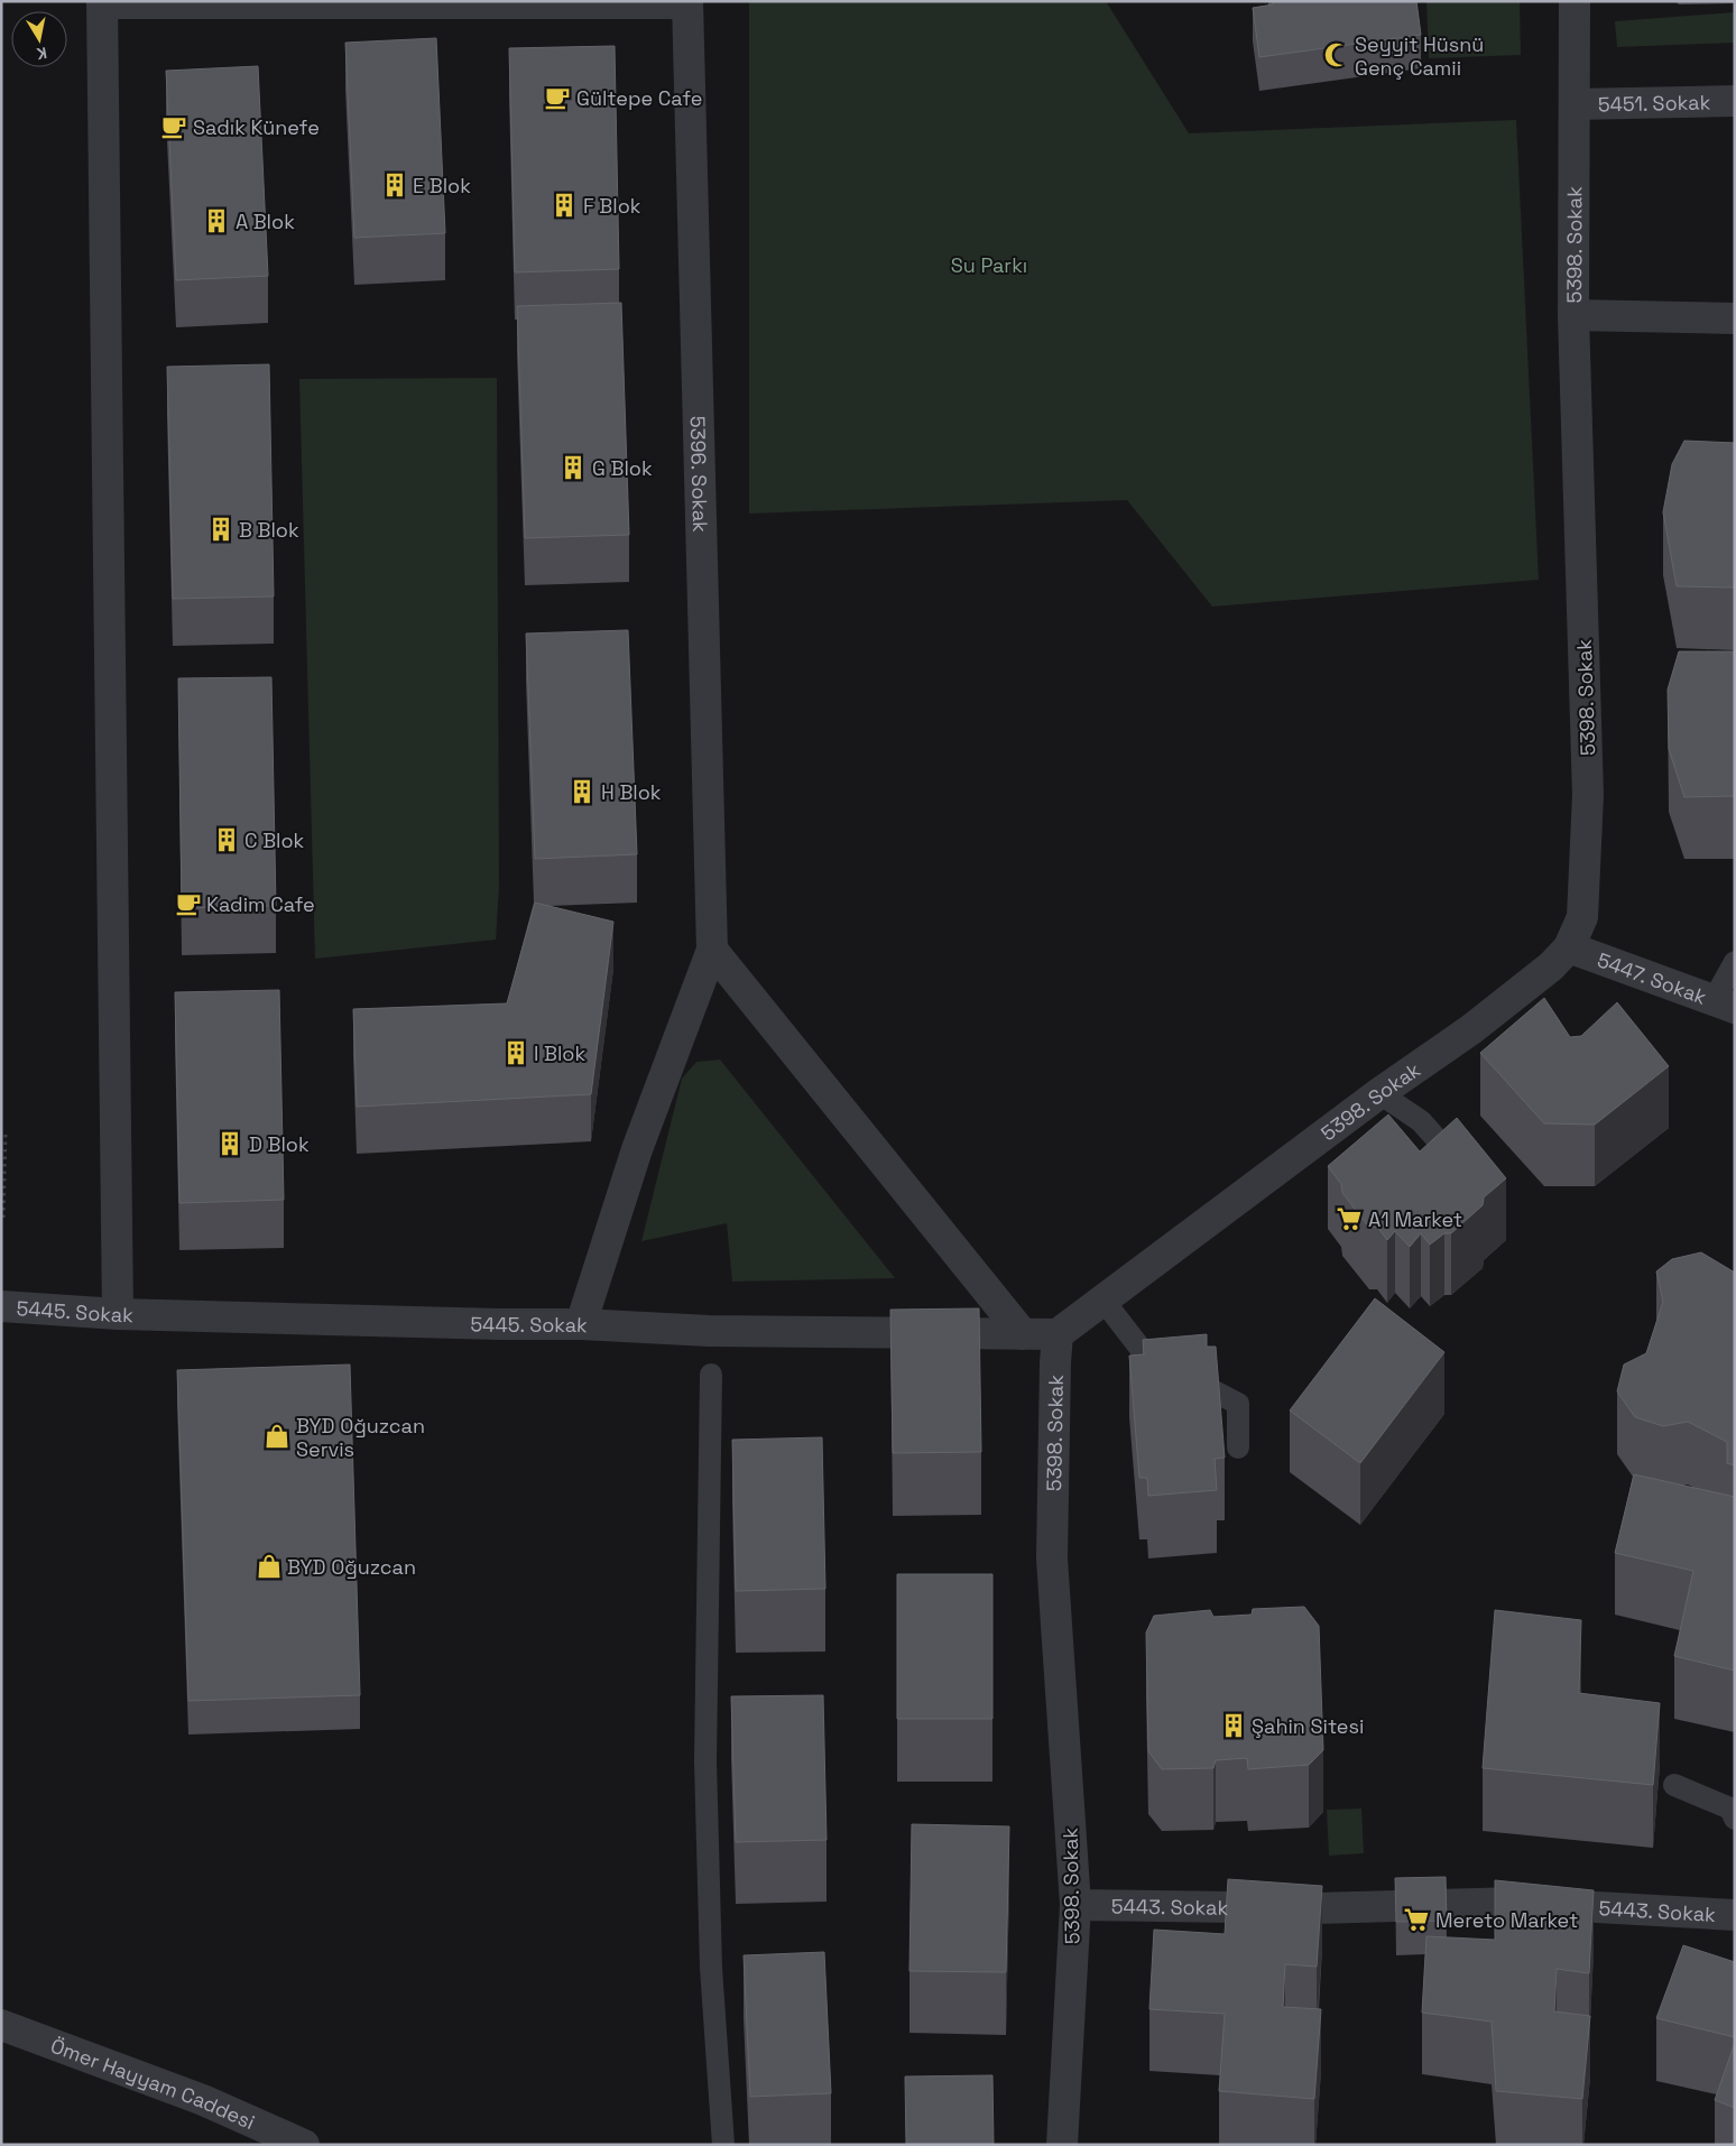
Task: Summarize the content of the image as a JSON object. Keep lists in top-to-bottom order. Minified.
{"streets":{"street":["5451. Sokak","5398. Sokak","5396. Sokak","5447. Sokak","5445. Sokak","5443. Sokak","Ömer Hayyam Caddesi"]},"crossings":[["5451. Sokak","5398. Sokak"],["5398. Sokak","5447. Sokak"],["5398. Sokak","5445. Sokak"],["5398. Sokak","5443. Sokak"]],"parks":["Su Parkı"],"places":{"mosque":["Seyyit Hüsnü Genç Camii"],"cafe":["Gültepe Cafe","Sadık Künefe","Kadim Cafe"],"building":["E Blok","F Blok","A Blok","G Blok","B Blok","H Blok","C Blok","I Blok","D Blok","Şahin Sitesi"],"supermarket":["A1 Market","Mereto Market"],"shop":["BYD Oğuzcan Servis","BYD Oğuzcan"]},"north":"bottom"}
